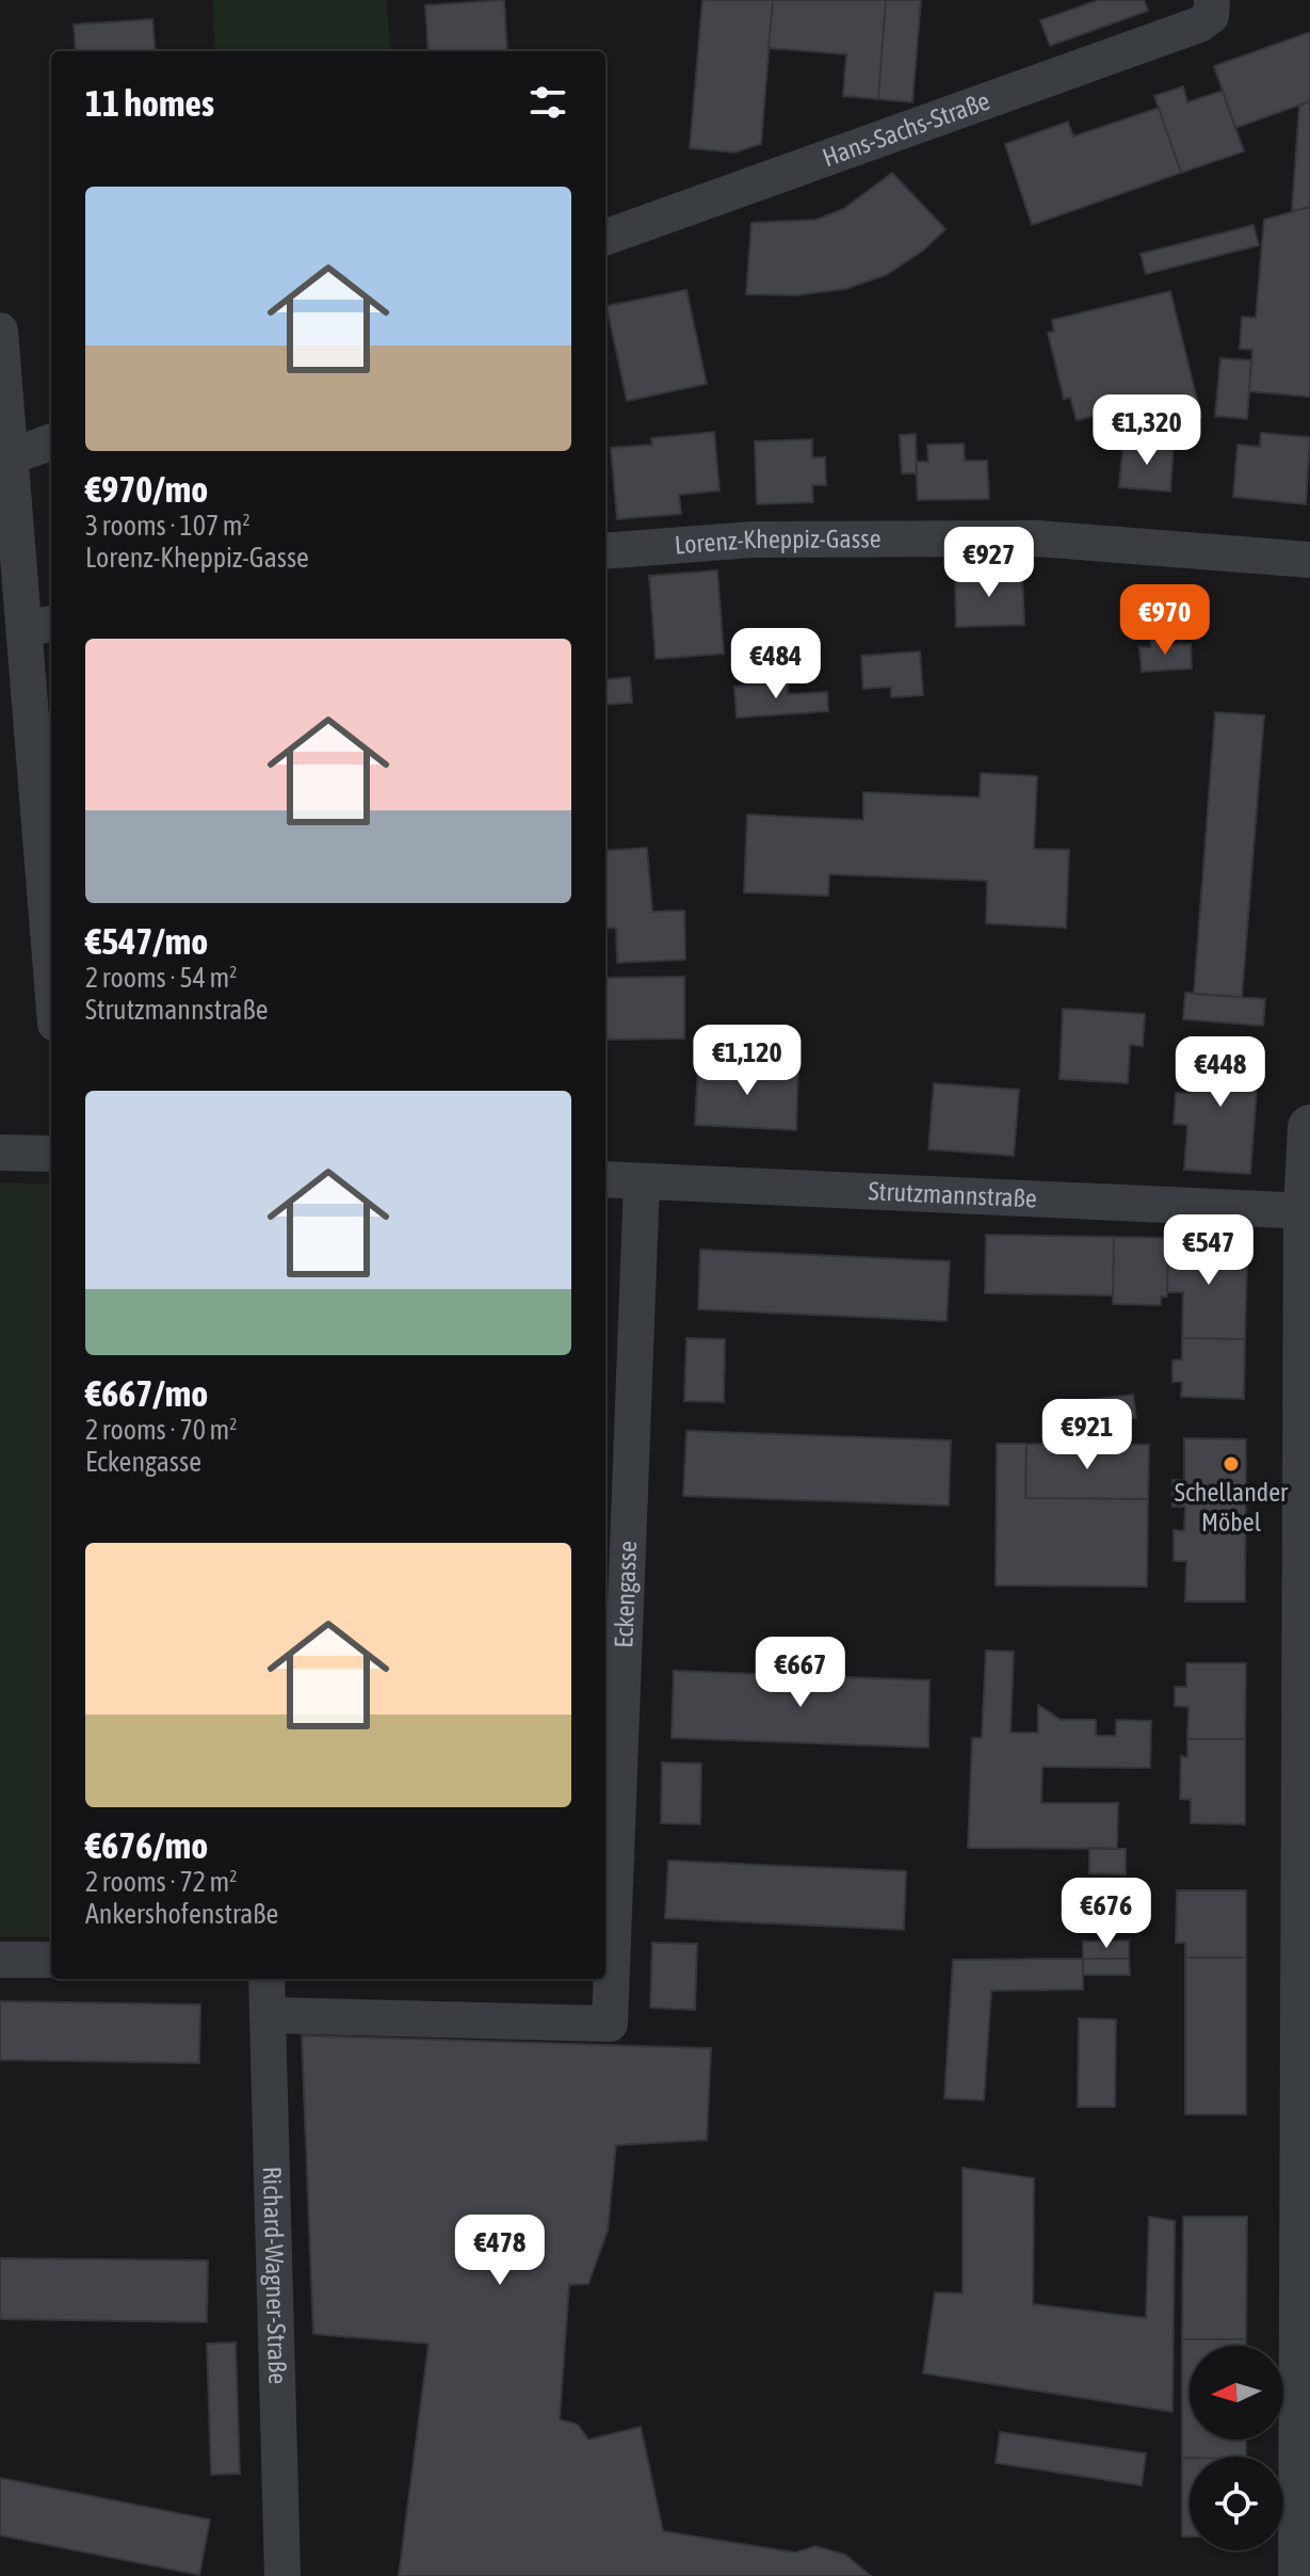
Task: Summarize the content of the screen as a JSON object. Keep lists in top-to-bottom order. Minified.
{"streets":{"street":["Hans-Sachs-Straße","Lorenz-Kheppiz-Gasse","Strutzmannstraße","Eckengasse","Richard-Wagner-Straße"]},"crossings":[["Strutzmannstraße","Eckengasse"],["Eckengasse","Richard-Wagner-Straße"]],"places":["Schellander Möbel"],"north":"left","page":{"heading":"11 homes","list":[{"name":"€970/mo","note":"3 rooms · 107 m² · Lorenz-Kheppiz-Gasse"},{"name":"€547/mo","note":"2 rooms · 54 m² · Strutzmannstraße"},{"name":"€667/mo","note":"2 rooms · 70 m² · Eckengasse"},{"name":"€676/mo","note":"2 rooms · 72 m² · Ankershofenstraße"}],"price":["€1,320","€927","€970","€484","€1,120","€448","€547","€921","€667","€676","€478"]}}
